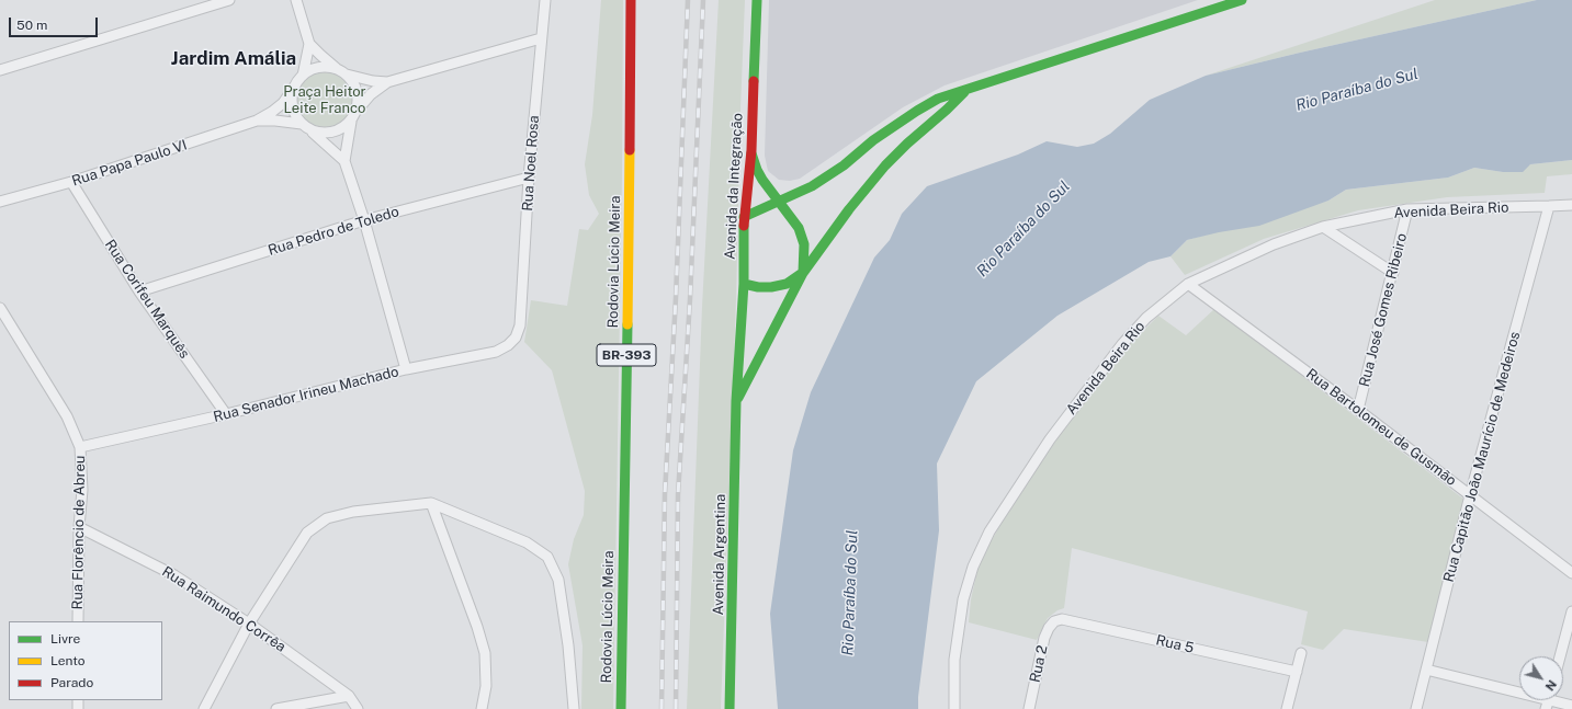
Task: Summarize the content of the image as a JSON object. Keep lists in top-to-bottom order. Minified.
{"streets":{"street":["Rua Papa Paulo VI","Rua Noel Rosa","Avenida da Integração","Avenida Beira Rio","Rua Pedro de Toledo","Rodovia Lúcio Meira","Rua Corifeu Marquês","Rua José Gomes Ribeiro","BR-393","Rua Senador Irineu Machado","Rua Bartolomeu de Gusmão","Rua Capitão João Maurício de Medeiros","Rua Florêncio de Abreu","Avenida Argentina","Rua Raimundo Corrêa","Rua 5","Rua 2"]},"crossings":[["Rua Papa Paulo VI","Rua Corifeu Marquês"],["Rua Noel Rosa","Rua Pedro de Toledo"],["Rua Noel Rosa","Rua Senador Irineu Machado"],["Avenida da Integração","Avenida Argentina"],["Avenida Beira Rio","Rua José Gomes Ribeiro"],["Avenida Beira Rio","Rua Bartolomeu de Gusmão"],["Avenida Beira Rio","Rua Capitão João Maurício de Medeiros"],["Rua Pedro de Toledo","Rua Corifeu Marquês"],["Rua Corifeu Marquês","Rua Senador Irineu Machado"],["Rua José Gomes Ribeiro","Rua Bartolomeu de Gusmão"],["Rua Senador Irineu Machado","Rua Florêncio de Abreu"],["Rua Bartolomeu de Gusmão","Rua Capitão João Maurício de Medeiros"],["Rua Florêncio de Abreu","Rua Raimundo Corrêa"],["Rua 5","Rua 2"]],"districts":["Jardim Amália"],"water":["Rio Paraíba do Sul"],"parks":["Praça Heitor Leite Franco"],"legend":["Livre","Lento","Parado"],"scale_bar":"50 m","north":"bottom right"}
